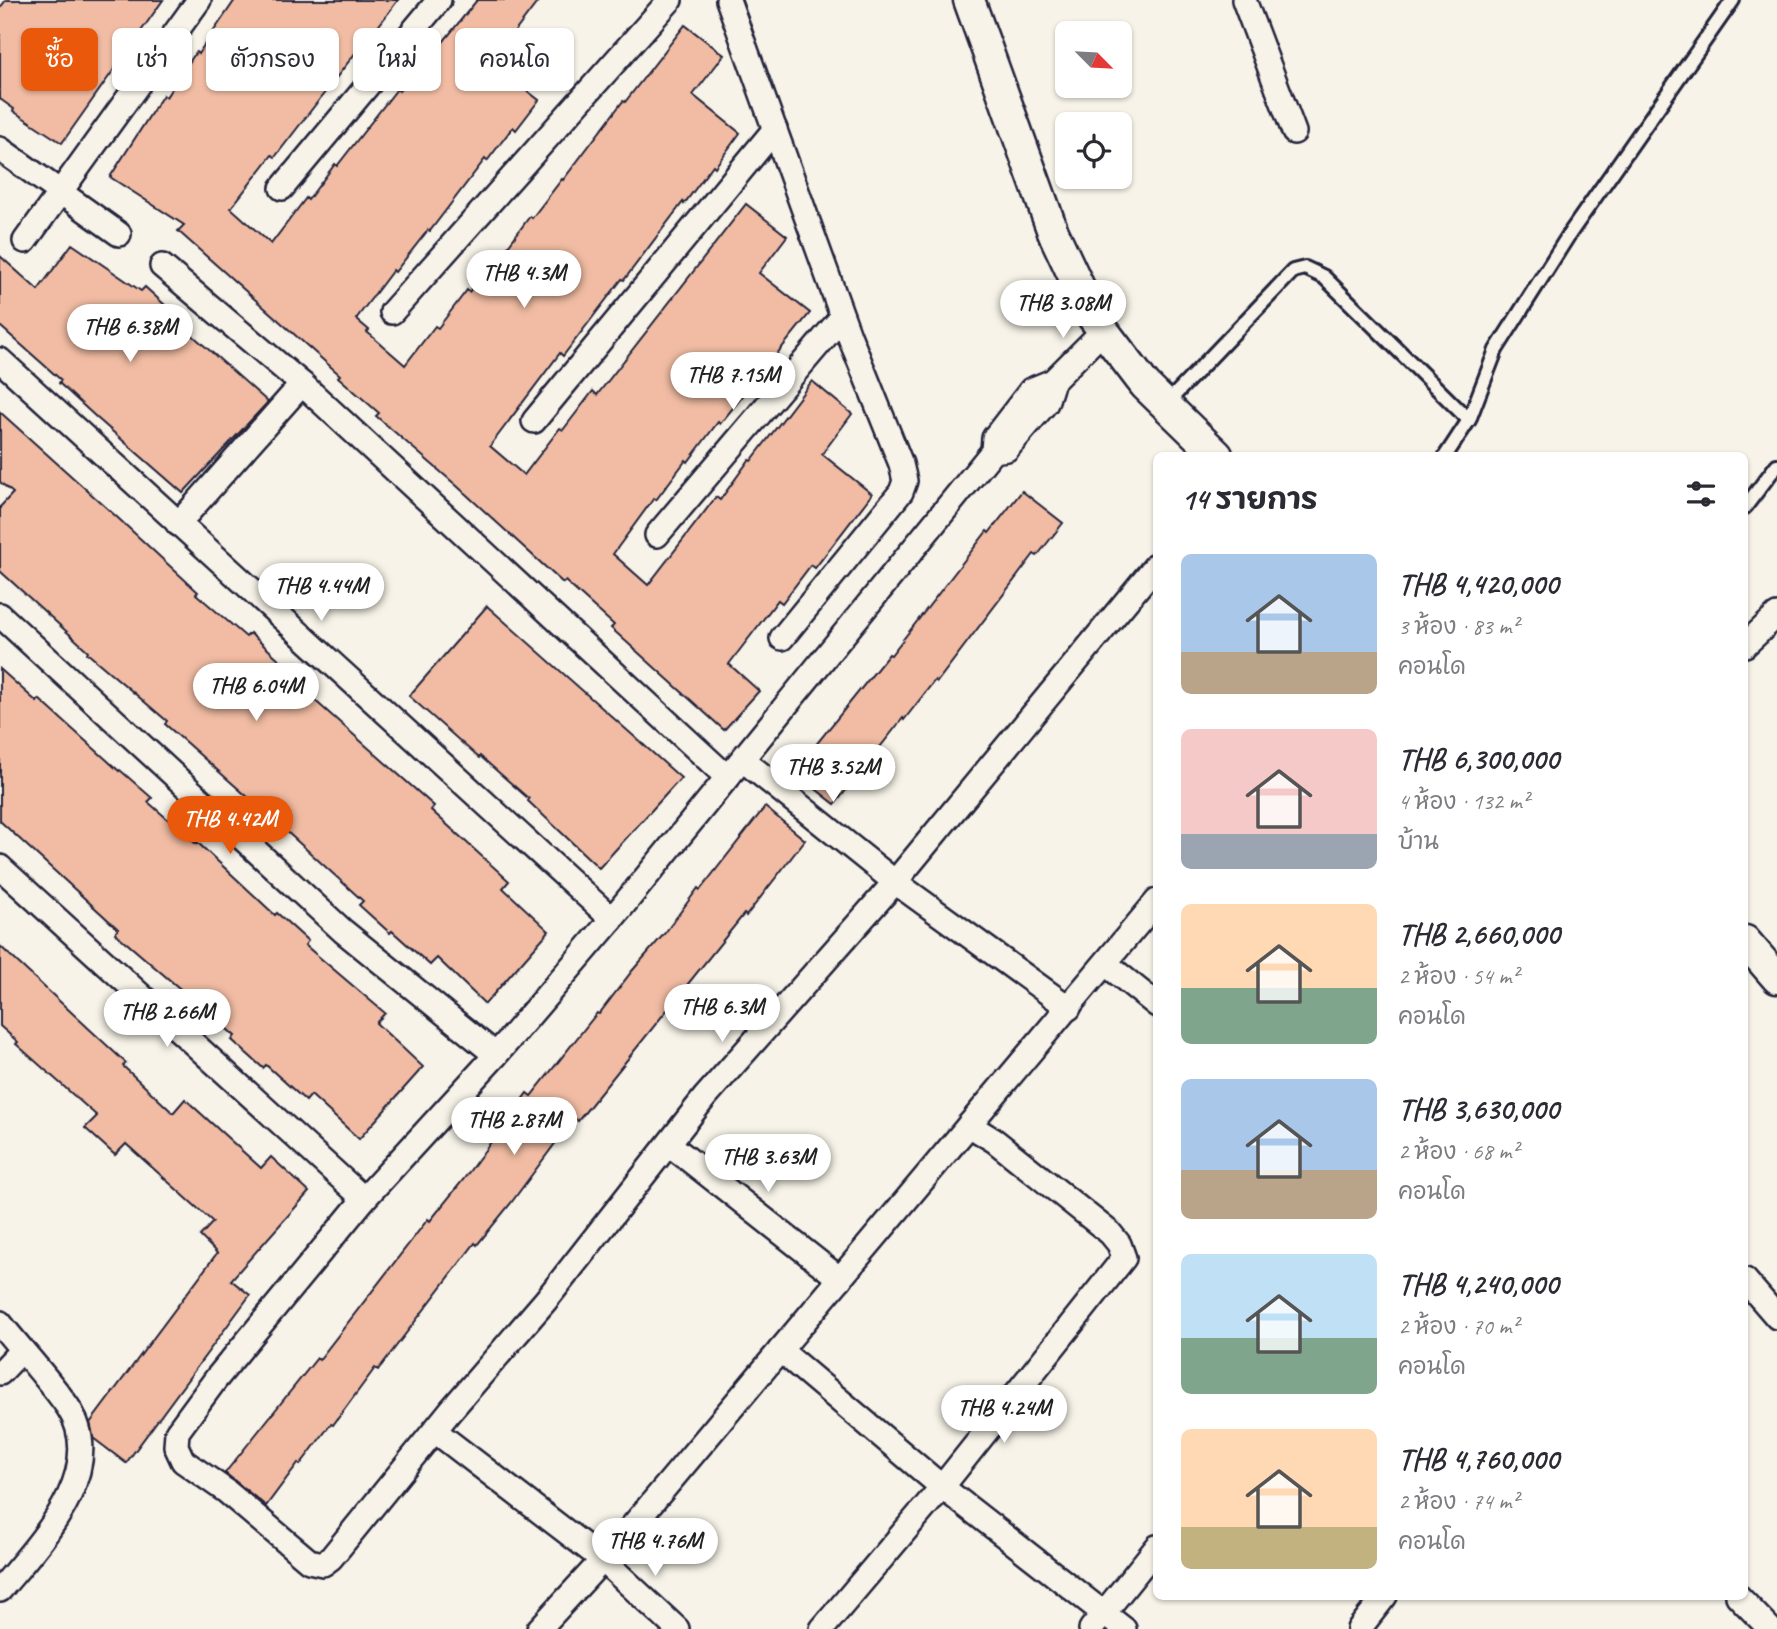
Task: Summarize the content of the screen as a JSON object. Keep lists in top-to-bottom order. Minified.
{"north":"bottom right","page":{"chip":["ซื้อ","เช่า","ตัวกรอง","ใหม่","คอนโด"],"price":["THB 4.3M","THB 3.08M","THB 6.38M","THB 7.15M","THB 4.44M","THB 6.04M","THB 3.52M","THB 4.42M","THB 6.3M","THB 2.66M","THB 2.87M","THB 3.63M","THB 4.24M","THB 4.76M"],"heading":"14 รายการ","list":[{"name":"THB 4,420,000","note":"3 ห้อง · 83 m² · คอนโด"},{"name":"THB 6,300,000","note":"4 ห้อง · 132 m² · บ้าน"},{"name":"THB 2,660,000","note":"2 ห้อง · 54 m² · คอนโด"},{"name":"THB 3,630,000","note":"2 ห้อง · 68 m² · คอนโด"},{"name":"THB 4,240,000","note":"2 ห้อง · 70 m² · คอนโด"},{"name":"THB 4,760,000","note":"2 ห้อง · 74 m² · คอนโด"}]}}
